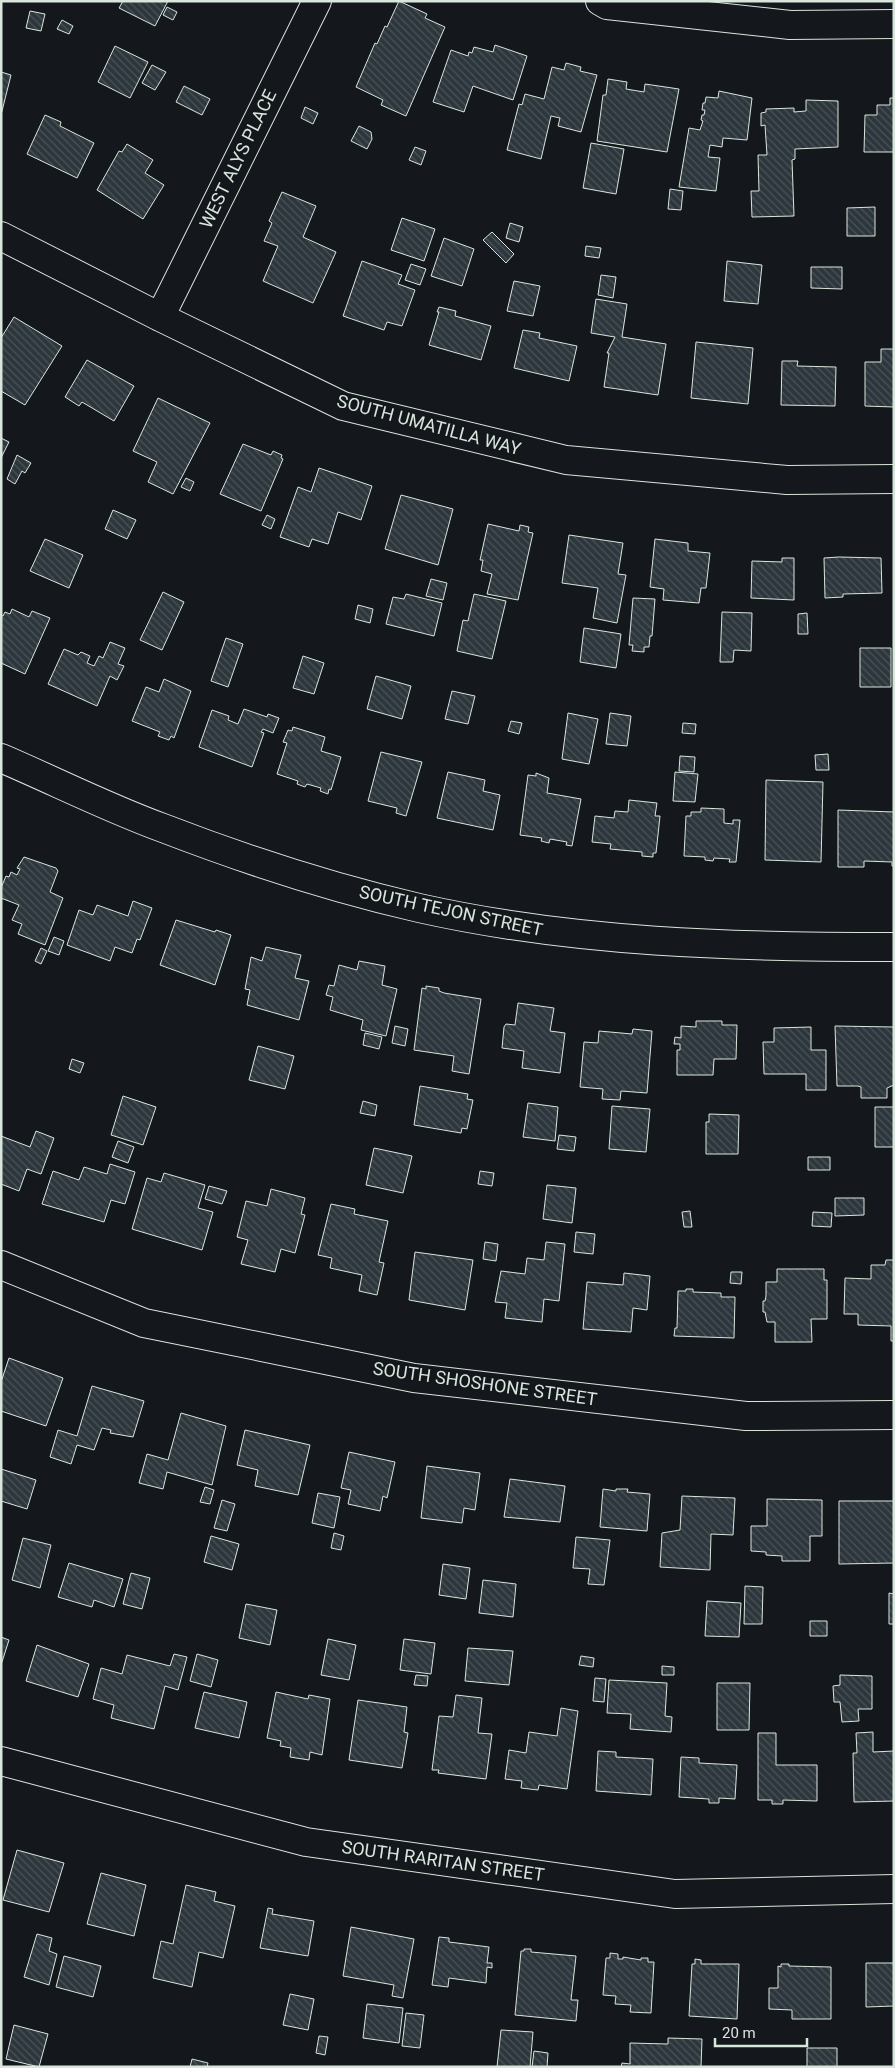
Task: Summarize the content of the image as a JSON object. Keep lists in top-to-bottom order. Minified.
{"streets":{"street":["WEST ALYS PLACE","SOUTH UMATILLA WAY","SOUTH TEJON STREET","SOUTH SHOSHONE STREET","SOUTH RARITAN STREET"]},"crossings":[["WEST ALYS PLACE","SOUTH UMATILLA WAY"]],"scale_bar":"20 m"}
